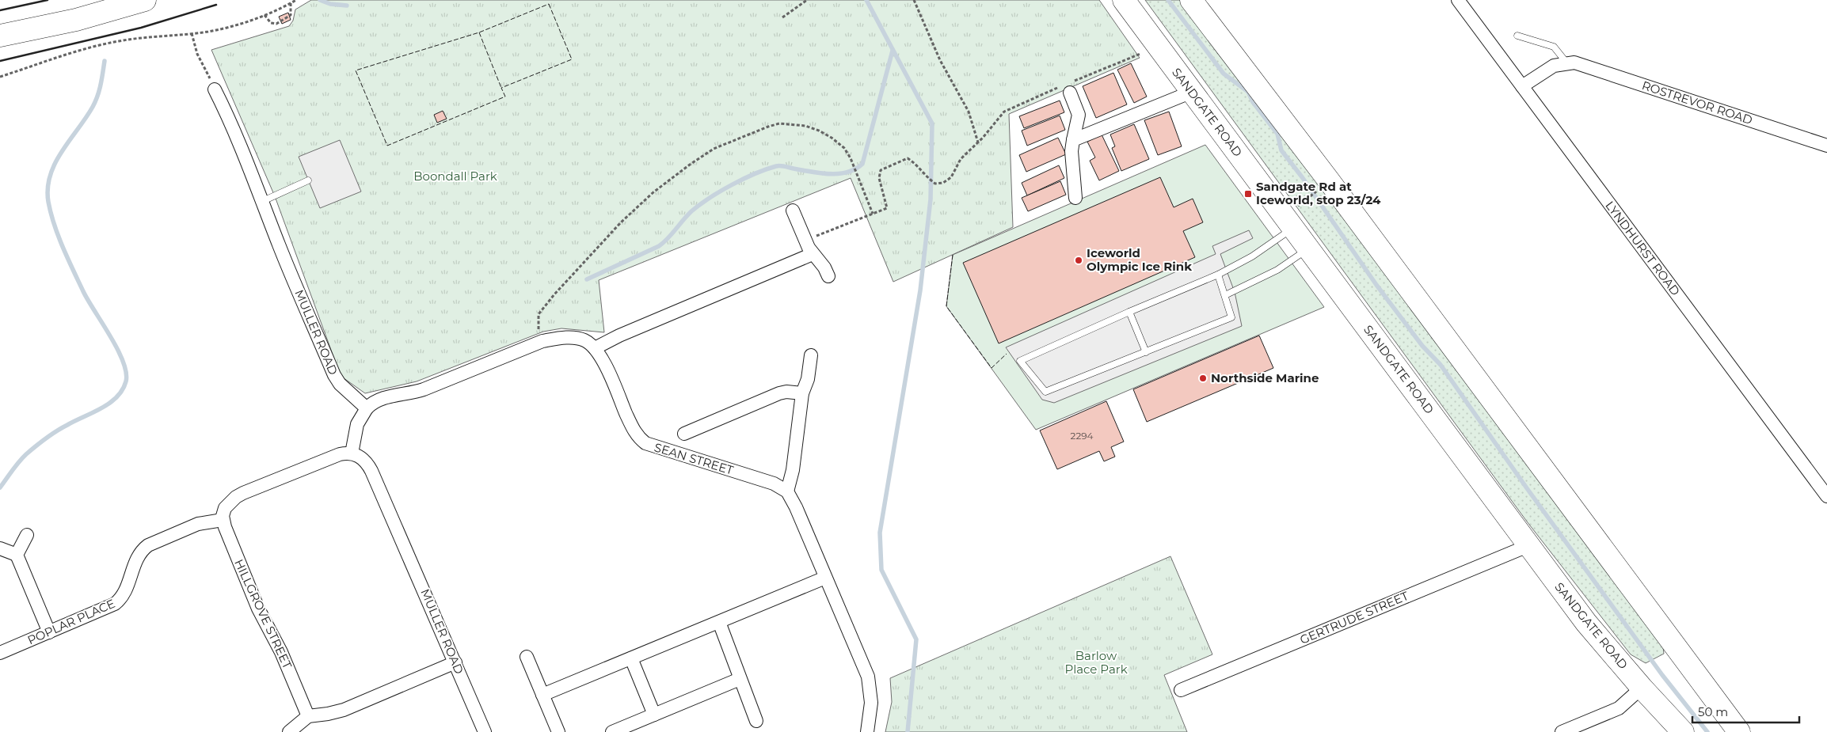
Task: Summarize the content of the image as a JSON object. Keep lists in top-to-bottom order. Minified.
{"streets":{"highway":["SANDGATE ROAD"],"street":["ROSTREVOR ROAD","LYNDHURST ROAD","MULLER ROAD","SEAN STREET","HILLGROVE STREET","GERTRUDE STREET","POPLAR PLACE"]},"crossings":[["ROSTREVOR ROAD","LYNDHURST ROAD"],["SANDGATE ROAD","GERTRUDE STREET"],["HILLGROVE STREET","POPLAR PLACE"]],"parks":["Boondall Park","Barlow Place Park"],"places":{"transit":["Sandgate Rd at Iceworld, stop 23/24"],"other":["Iceworld Olympic Ice Rink","Northside Marine"]},"house_numbers":["2294"],"scale_bar":"50 m"}
